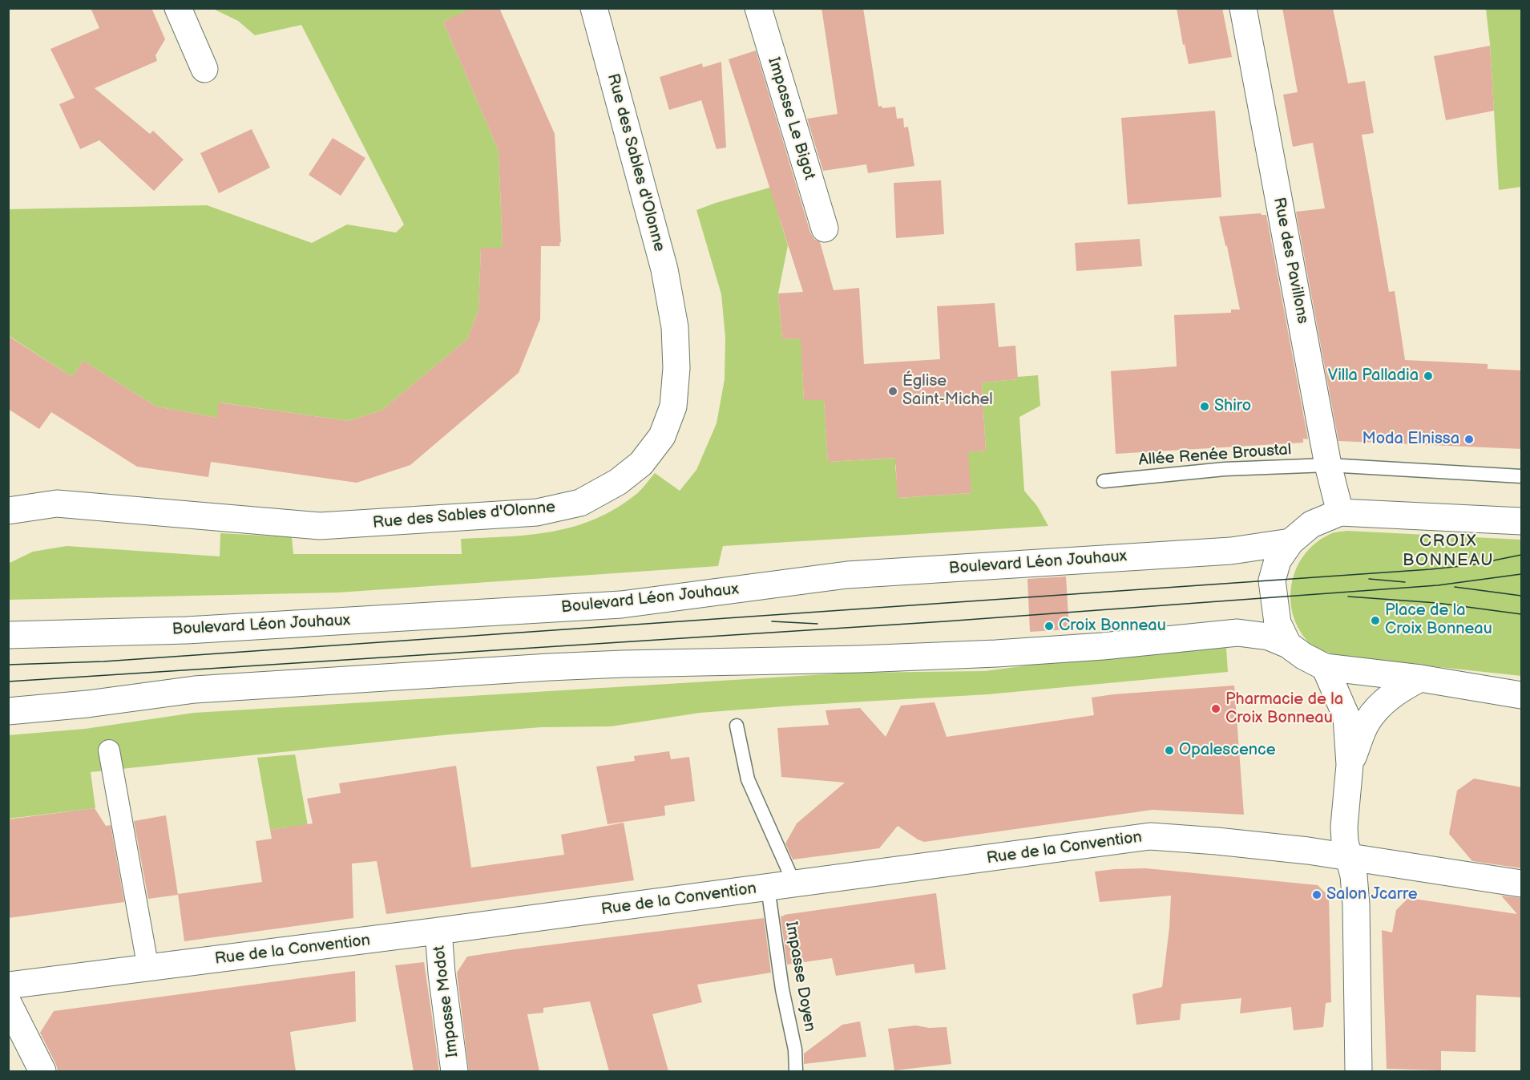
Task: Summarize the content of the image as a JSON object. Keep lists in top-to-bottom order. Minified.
{"streets":{"street":["Impasse Le Bigot","Rue des Sables d'Olonne","Rue des Pavillons","Boulevard Léon Jouhaux","Rue de la Convention","Impasse Modot"],"lane":["Allée Renée Broustal","Impasse Doyen"]},"crossings":[["Rue des Pavillons","Allée Renée Broustal"],["Rue de la Convention","Impasse Doyen"],["Rue de la Convention","Impasse Modot"]],"districts":["CROIX BONNEAU"],"places":["Villa Palladia","Église Saint-Michel","Shiro","Moda Elnissa","Place de la Croix Bonneau","Croix Bonneau","Pharmacie de la Croix Bonneau","Opalescence","Salon Jcarre"]}
